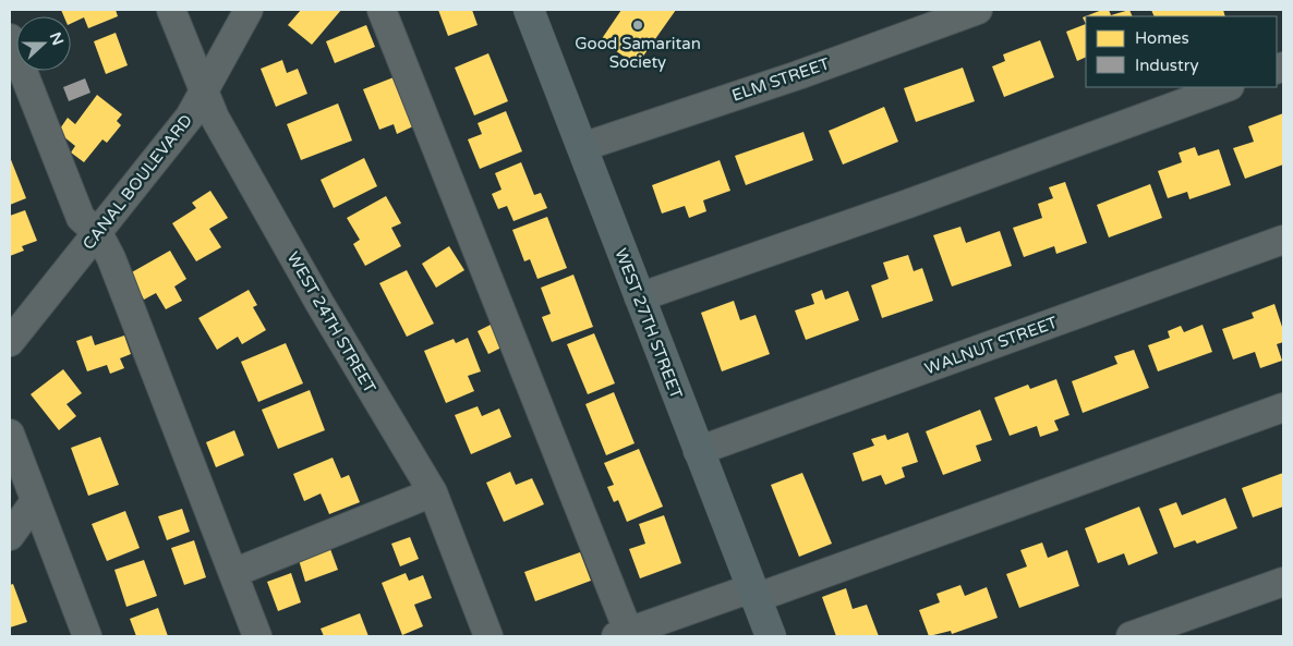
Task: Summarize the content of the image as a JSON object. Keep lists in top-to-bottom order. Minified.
{"streets":{"main road":["WEST 27TH STREET"],"street":["ELM STREET","CANAL BOULEVARD","WEST 24TH STREET","WALNUT STREET"]},"crossings":[["ELM STREET","WEST 27TH STREET"],["CANAL BOULEVARD","WEST 24TH STREET"],["WEST 27TH STREET","WALNUT STREET"]],"places":["Good Samaritan Society"],"legend":["Homes","Industry"],"north":"right"}
